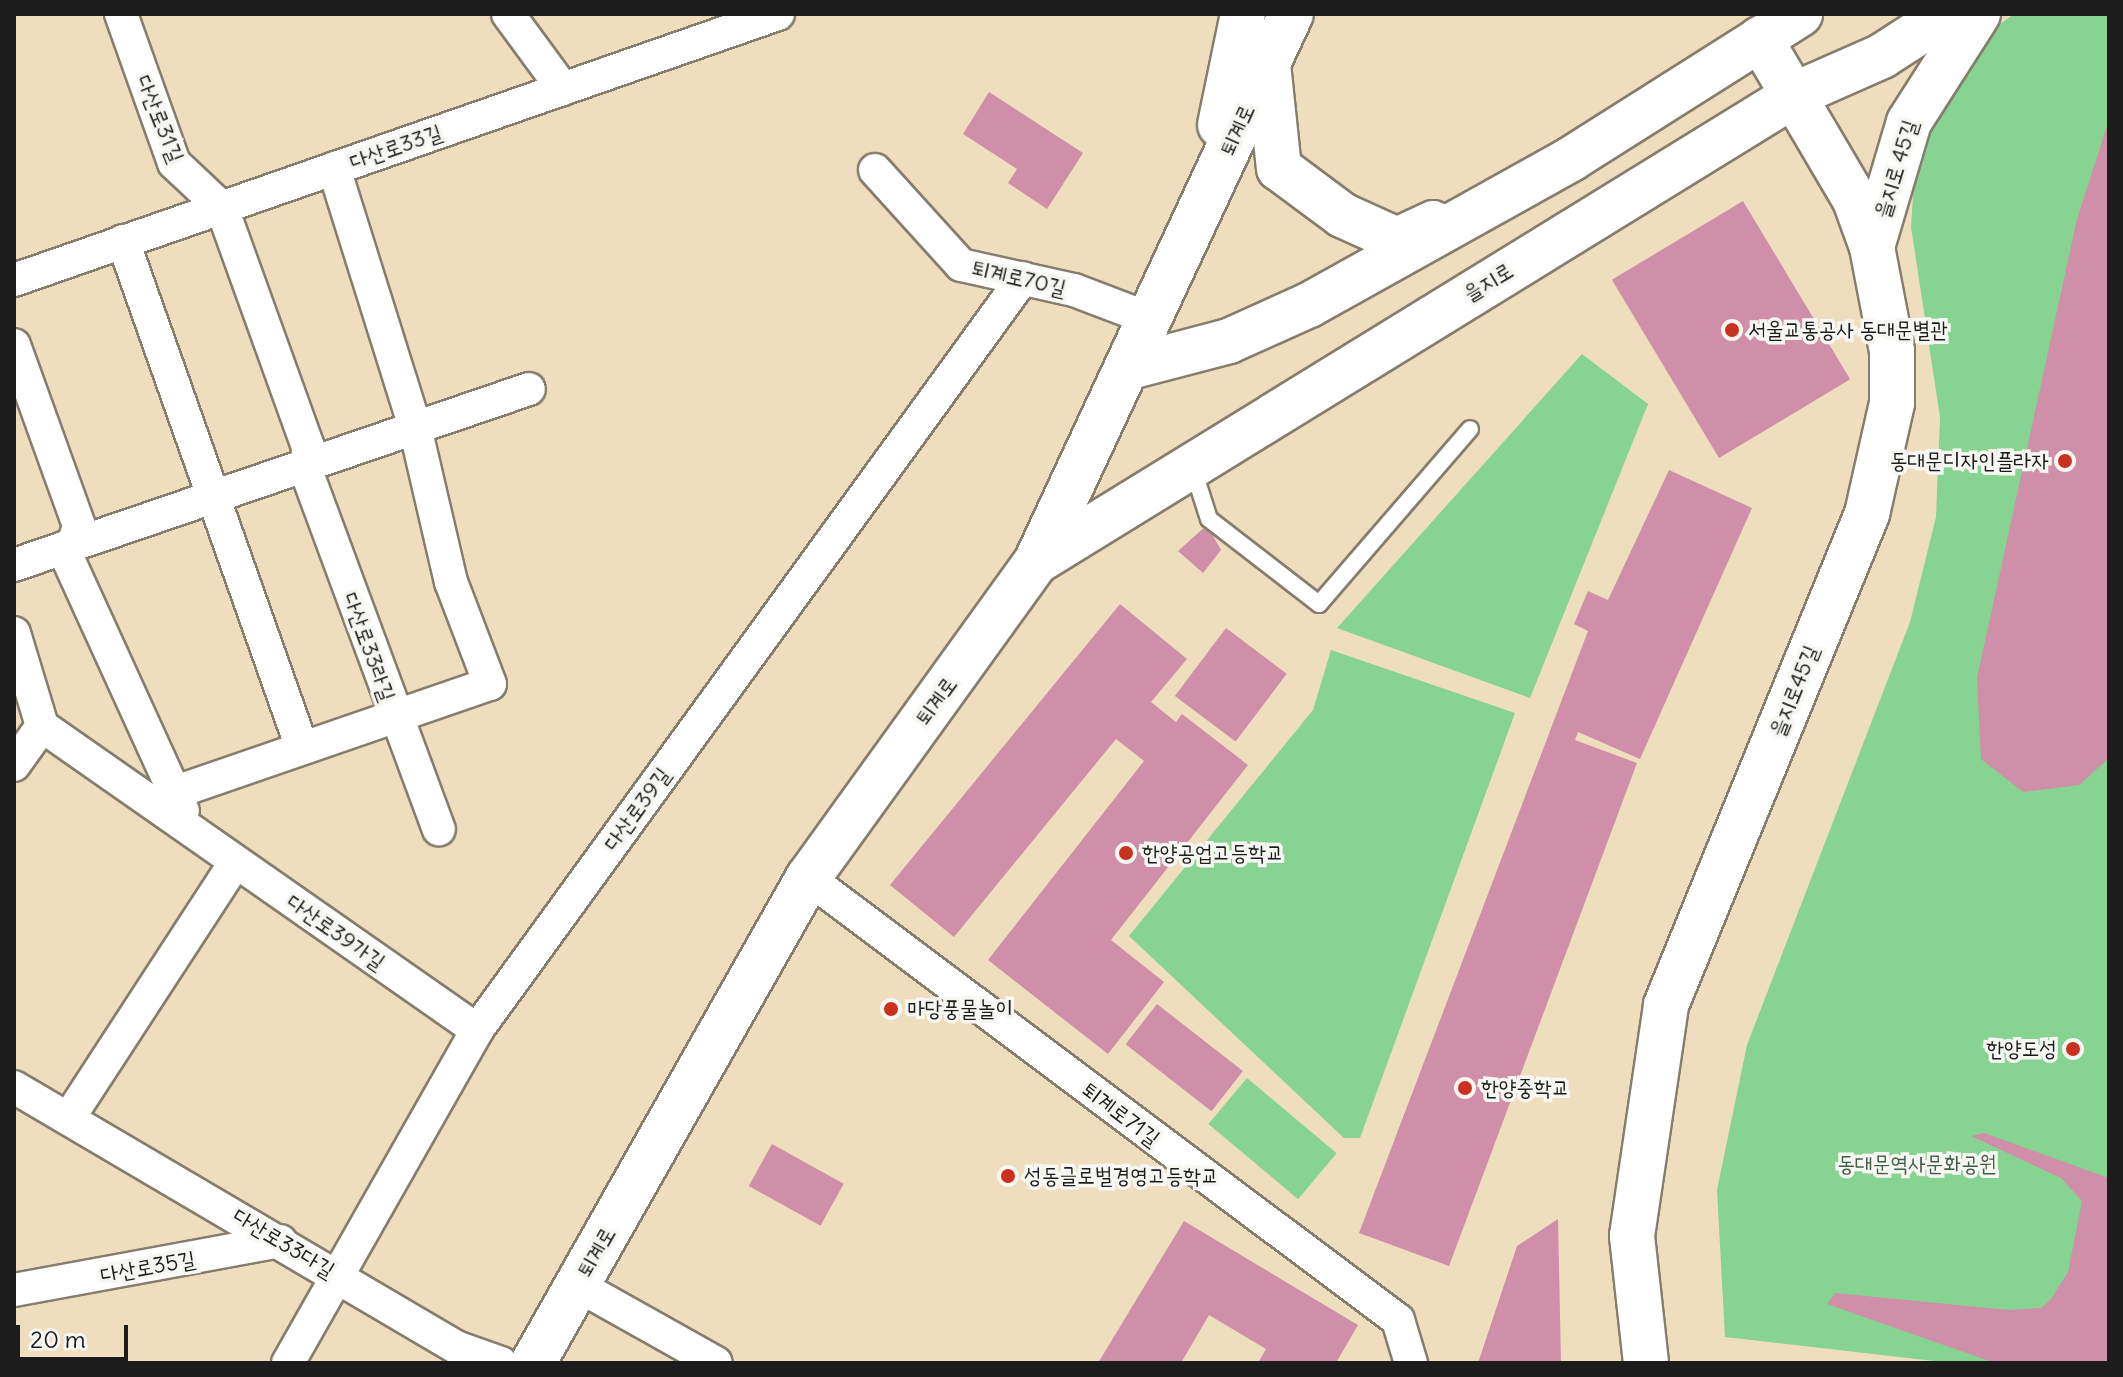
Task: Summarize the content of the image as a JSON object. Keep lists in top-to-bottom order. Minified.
{"streets":{"main road":["퇴계로","을지로 45길","을지로","을지로45길"],"street":["다산로31길","다산로33길","퇴계로70길","다산로33라길","다산로39길","다산로39가길","퇴계로71길","다산로33다길","다산로35길"]},"crossings":[["다산로31길","다산로33길"],["다산로31길","다산로33라길"],["퇴계로","퇴계로70길"],["퇴계로","을지로"],["퇴계로","퇴계로71길"],["다산로33길","다산로33라길"],["을지로 45길","을지로45길"],["퇴계로70길","다산로39길"],["을지로","을지로45길"],["다산로39길","다산로39가길"],["다산로39길","다산로33다길"],["다산로33다길","다산로35길"]],"parks":["동대문역사문화공원"],"places":["서울교통공사 동대문별관","동대문디자인플라자","한양공업고등학교","마당풍물놀이","한양도성","한양중학교","성동글로벌경영고등학교"],"scale_bar":"20 m"}
